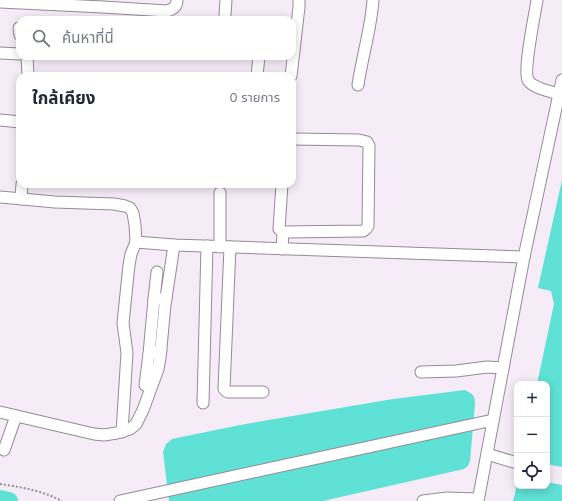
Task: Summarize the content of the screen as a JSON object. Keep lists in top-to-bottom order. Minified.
{"page":{"search":"ค้นหาที่นี่","heading":["ใกล้เคียง","0 รายการ"],"map_buttons":["+","−"]}}
